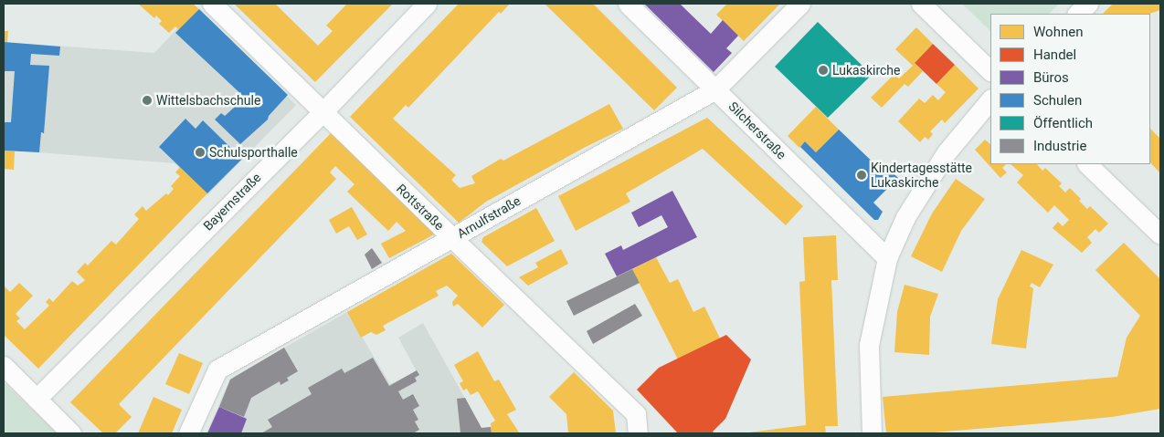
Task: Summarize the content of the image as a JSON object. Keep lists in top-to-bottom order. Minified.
{"streets":{"street":["Silcherstraße","Bayernstraße","Rottstraße","Arnulfstraße"]},"crossings":[["Silcherstraße","Arnulfstraße"],["Bayernstraße","Rottstraße"],["Rottstraße","Arnulfstraße"]],"places":["Lukaskirche","Wittelsbachschule","Schulsporthalle","Kindertagesstätte Lukaskirche"],"legend":["Wohnen","Handel","Büros","Schulen","Öffentlich","Industrie"]}
